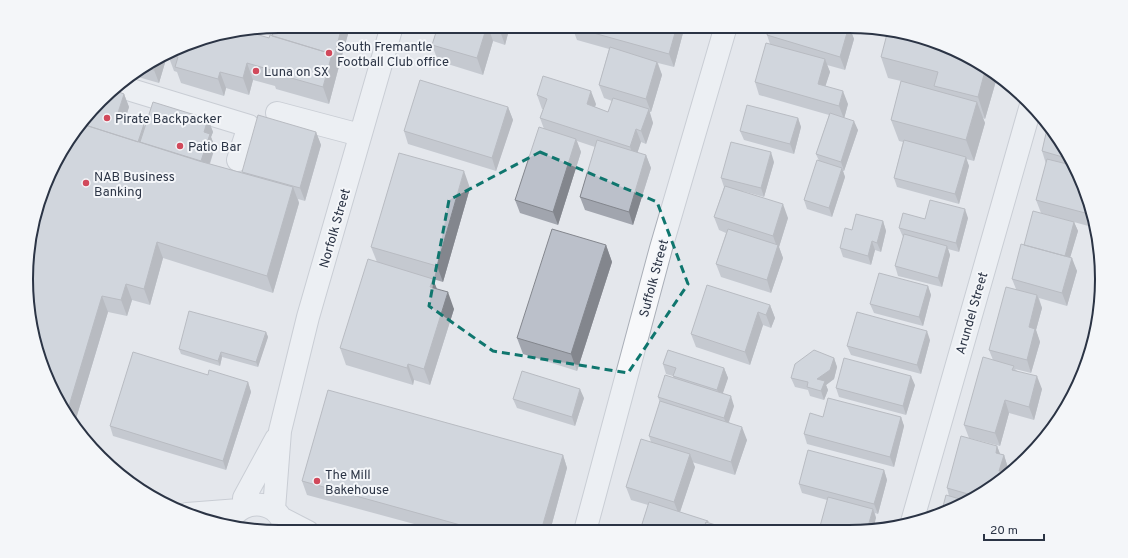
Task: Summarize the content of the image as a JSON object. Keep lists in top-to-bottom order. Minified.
{"streets":{"street":["Norfolk Street","Suffolk Street","Arundel Street"]},"places":["South Fremantle Football Club office","Luna on SX","Pirate Backpacker","Patio Bar","NAB Business Banking","The Mill Bakehouse"],"scale_bar":"20 m"}
